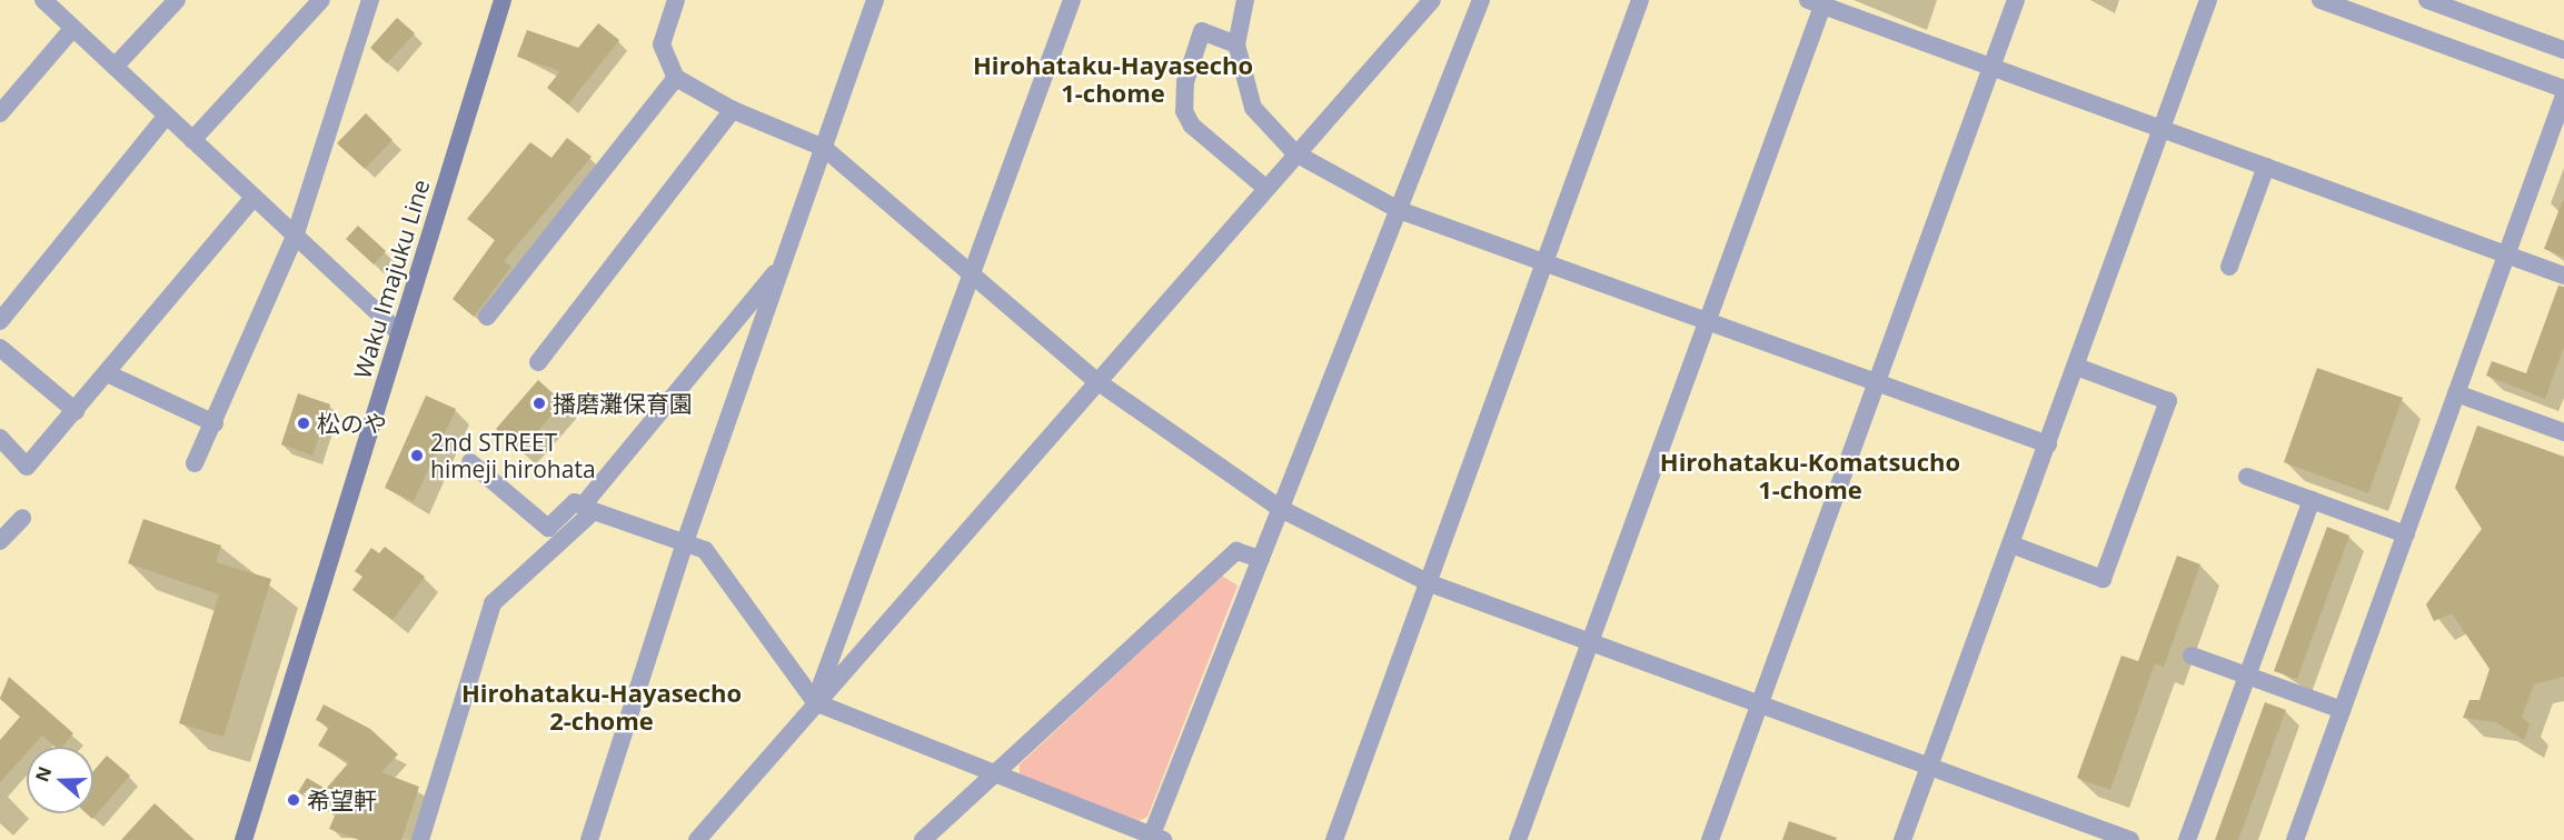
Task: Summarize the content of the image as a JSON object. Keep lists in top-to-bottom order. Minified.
{"streets":{"main road":["Waku Imajuku Line"]},"districts":["Hirohataku-Hayasecho 1-chome","Hirohataku-Komatsucho 1-chome","Hirohataku-Hayasecho 2-chome"],"places":["播磨灘保育園","松のや","2nd STREET himeji hirohata","希望軒"],"north":"left"}
